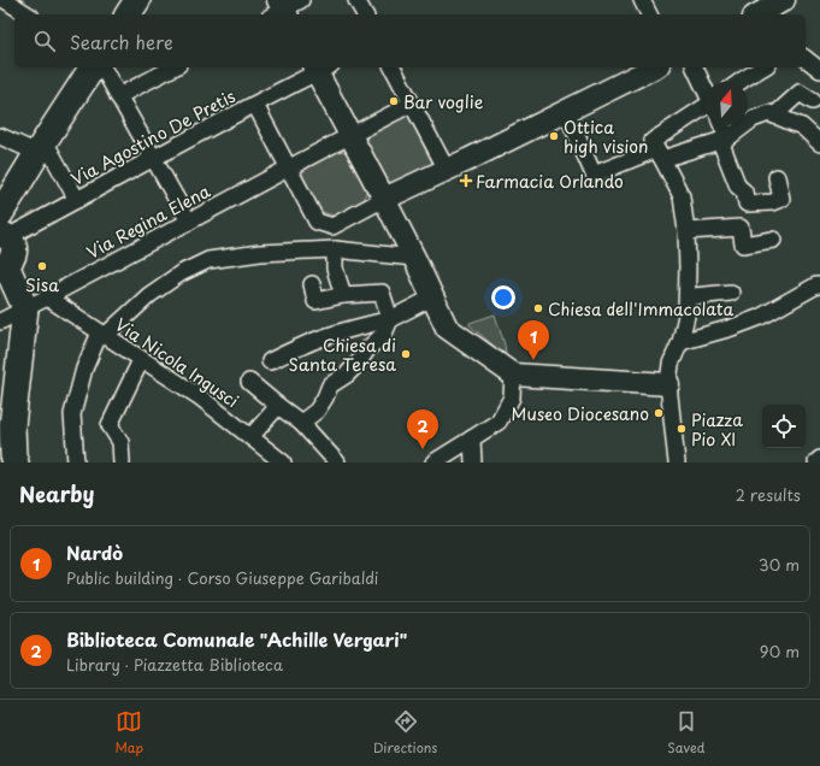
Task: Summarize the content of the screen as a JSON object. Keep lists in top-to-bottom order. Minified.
{"streets":{"street":["Via Agostino De Pretis","Via Regina Elena","Via Nicola Ingusci"]},"crossings":[["Via Regina Elena","Via Nicola Ingusci"]],"places":{"other":["Bar voglie","Ottica high vision","Sisa","Chiesa dell'Immacolata","Chiesa di Santa Teresa","Museo Diocesano","Piazza Pio XI"],"health":["Farmacia Orlando"]},"north":"top","page":{"search":"Search here","pins":["1","2"],"heading":["Nearby","2 results"],"list":[{"mark":"1","name":"Nardò","note":"Public building · Corso Giuseppe Garibaldi","value":"30 m"},{"mark":"2","name":"Biblioteca Comunale \"Achille Vergari\"","note":"Library · Piazzetta Biblioteca","value":"90 m"}],"nav":["Map","Directions","Saved"]}}
